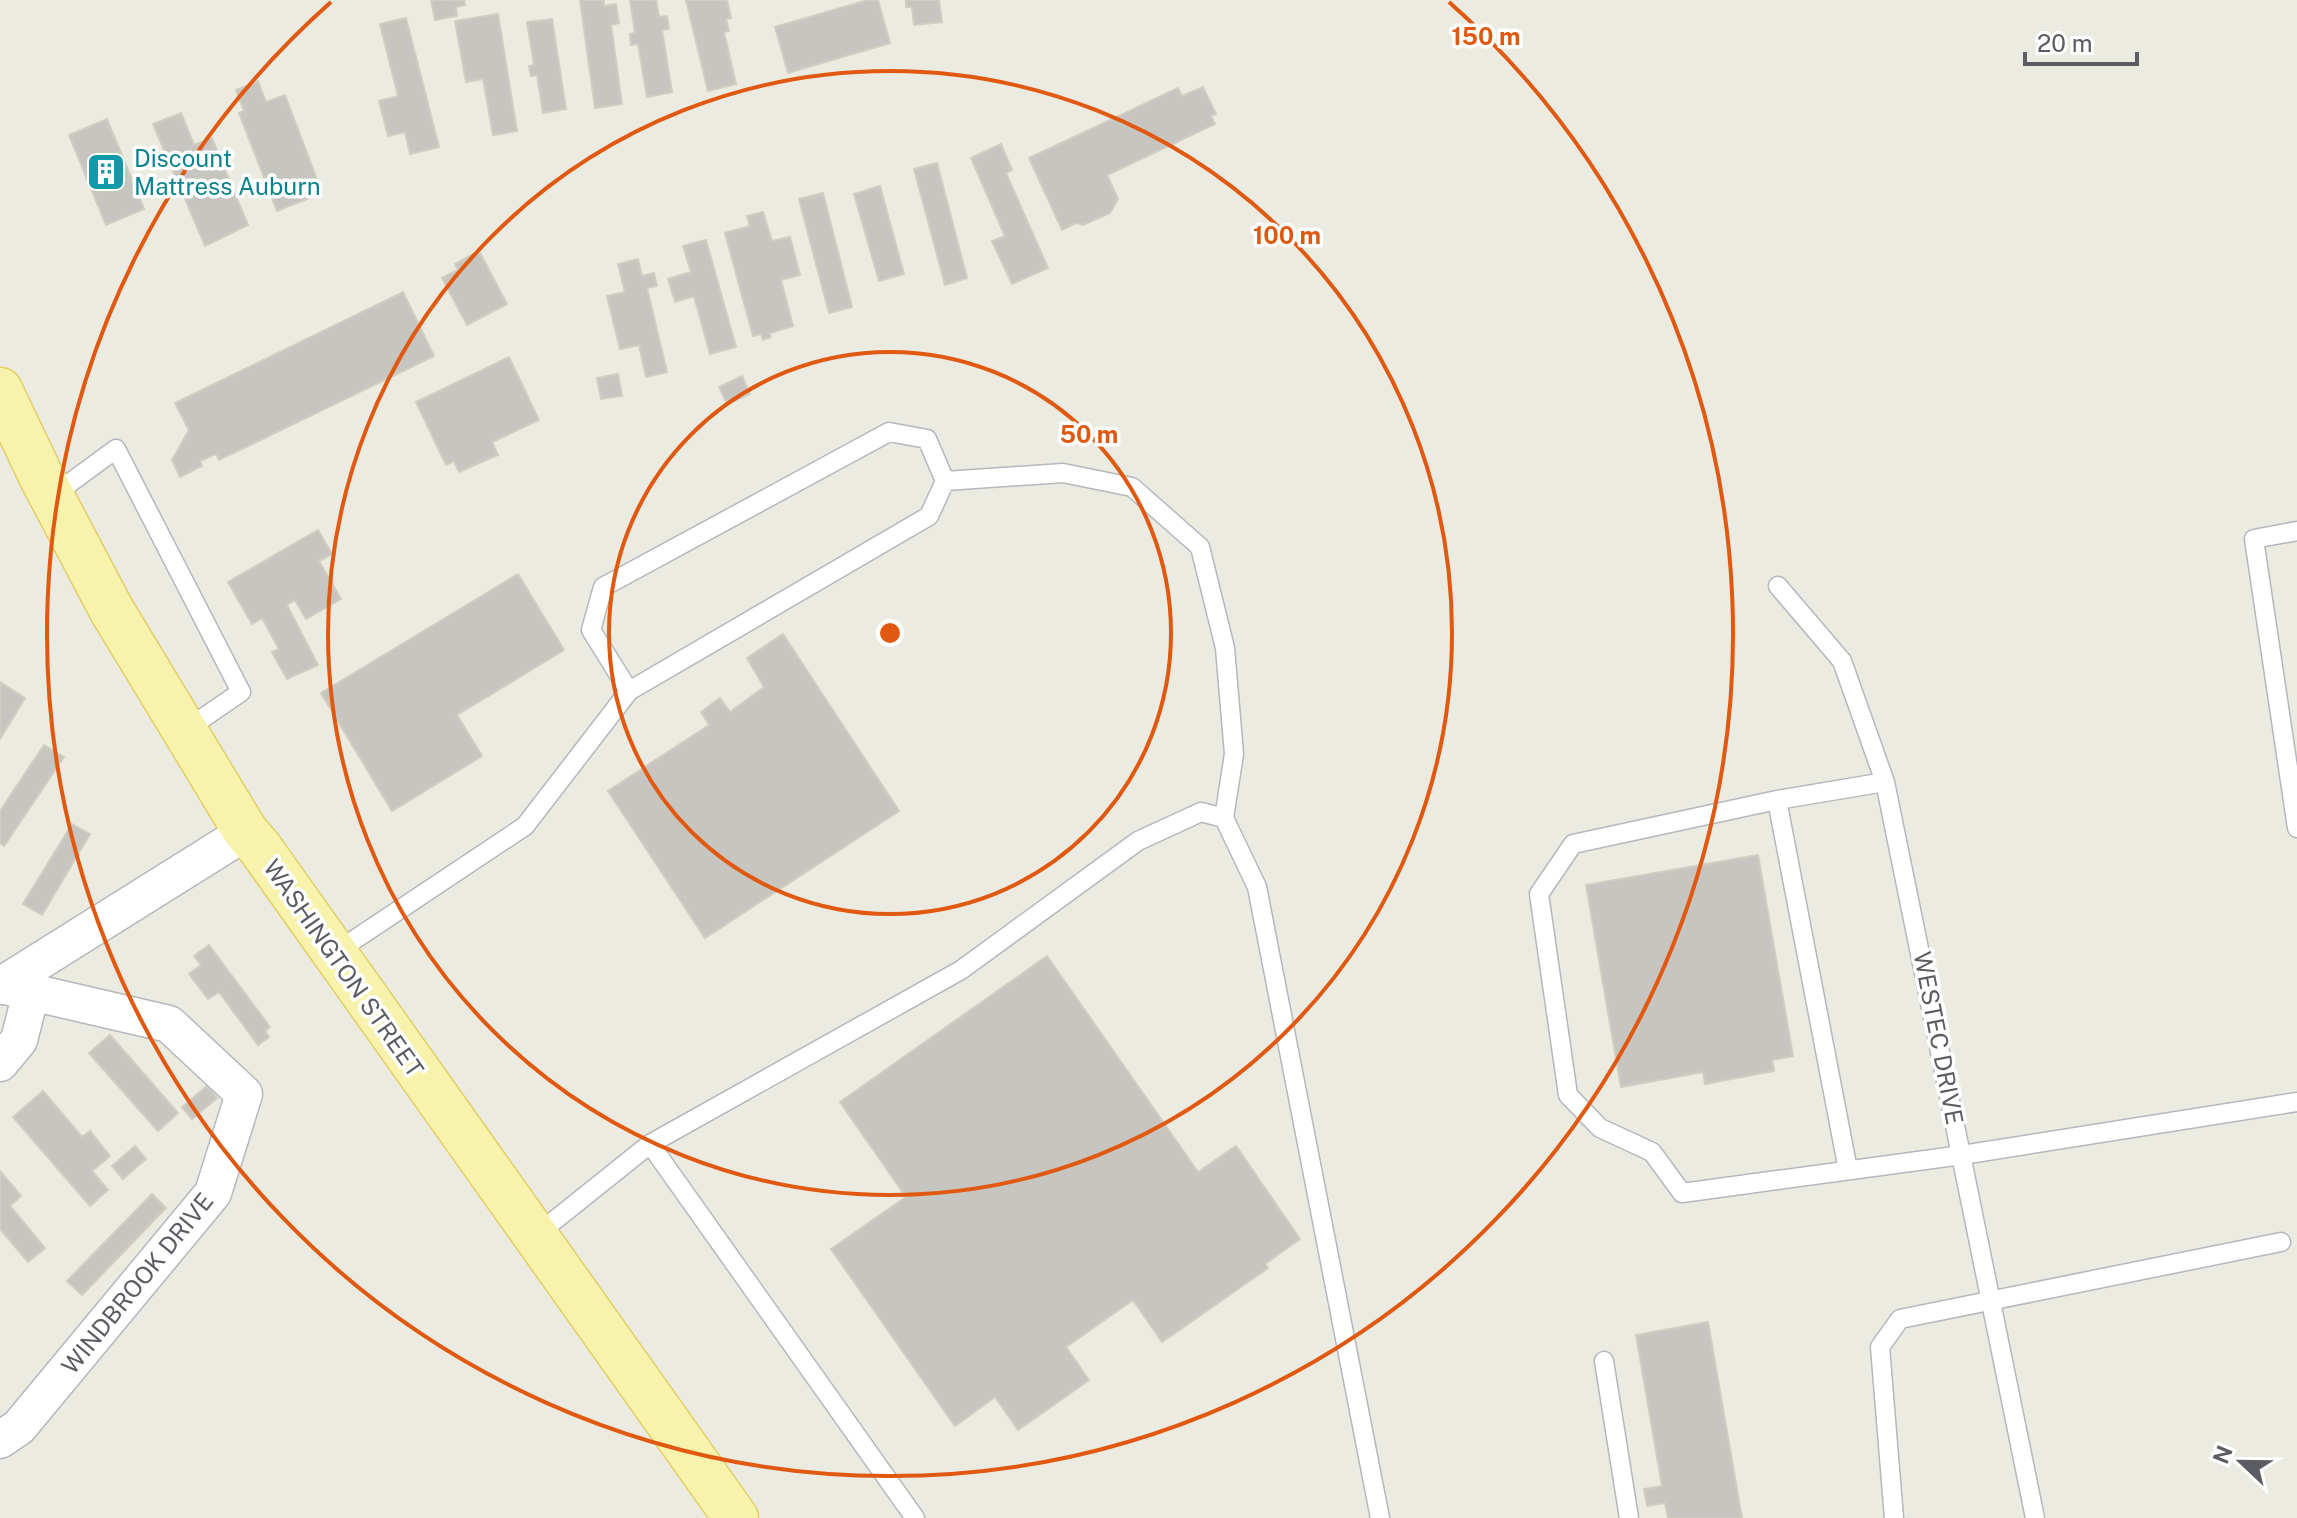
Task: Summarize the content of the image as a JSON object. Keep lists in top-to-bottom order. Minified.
{"streets":{"main road":["WASHINGTON STREET"],"street":["WINDBROOK DRIVE"],"lane":["WESTEC DRIVE"]},"places":{"building":["Discount Mattress Auburn"]},"scale_bar":"20 m","north":"left","rings":["150 m","100 m","50 m"]}
